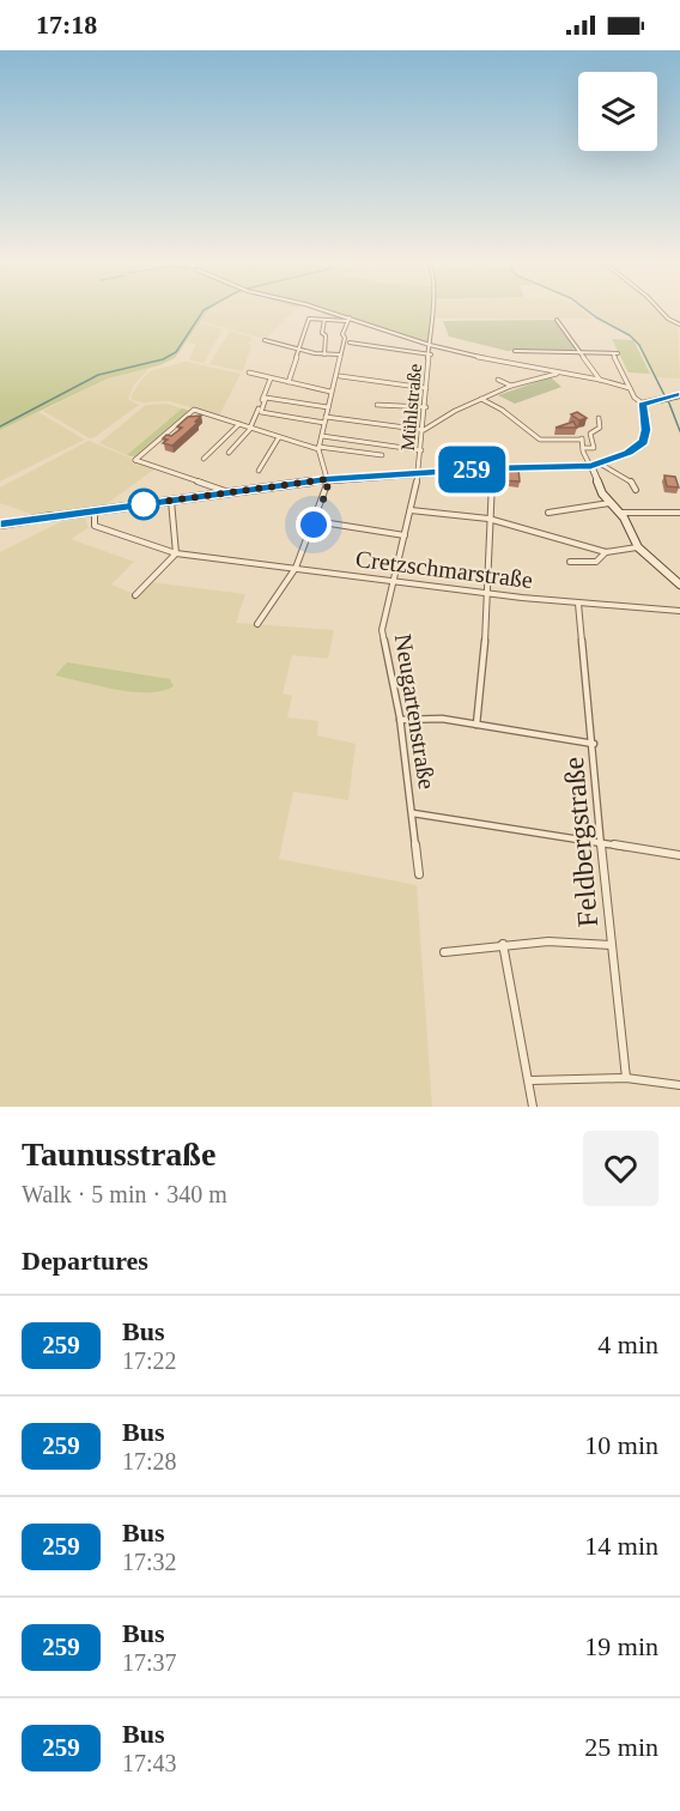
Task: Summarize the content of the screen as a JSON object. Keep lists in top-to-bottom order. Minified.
{"streets":{"street":["Mühlstraße","Cretzschmarstraße","Neugartenstraße","Feldbergstraße"]},"crossings":[["Mühlstraße","Neugartenstraße"],["Cretzschmarstraße","Neugartenstraße"],["Cretzschmarstraße","Feldbergstraße"]],"lines":["bus line 259"],"page":{"status":"17:18","on_map":"259","heading":[["Taunusstraße","Walk · 5 min · 340 m"],"Departures"],"list":[{"mark":"259","name":"Bus","note":"17:22","value":"4 min"},{"mark":"259","name":"Bus","note":"17:28","value":"10 min"},{"mark":"259","name":"Bus","note":"17:32","value":"14 min"},{"mark":"259","name":"Bus","note":"17:37","value":"19 min"},{"mark":"259","name":"Bus","note":"17:43","value":"25 min"}]}}
